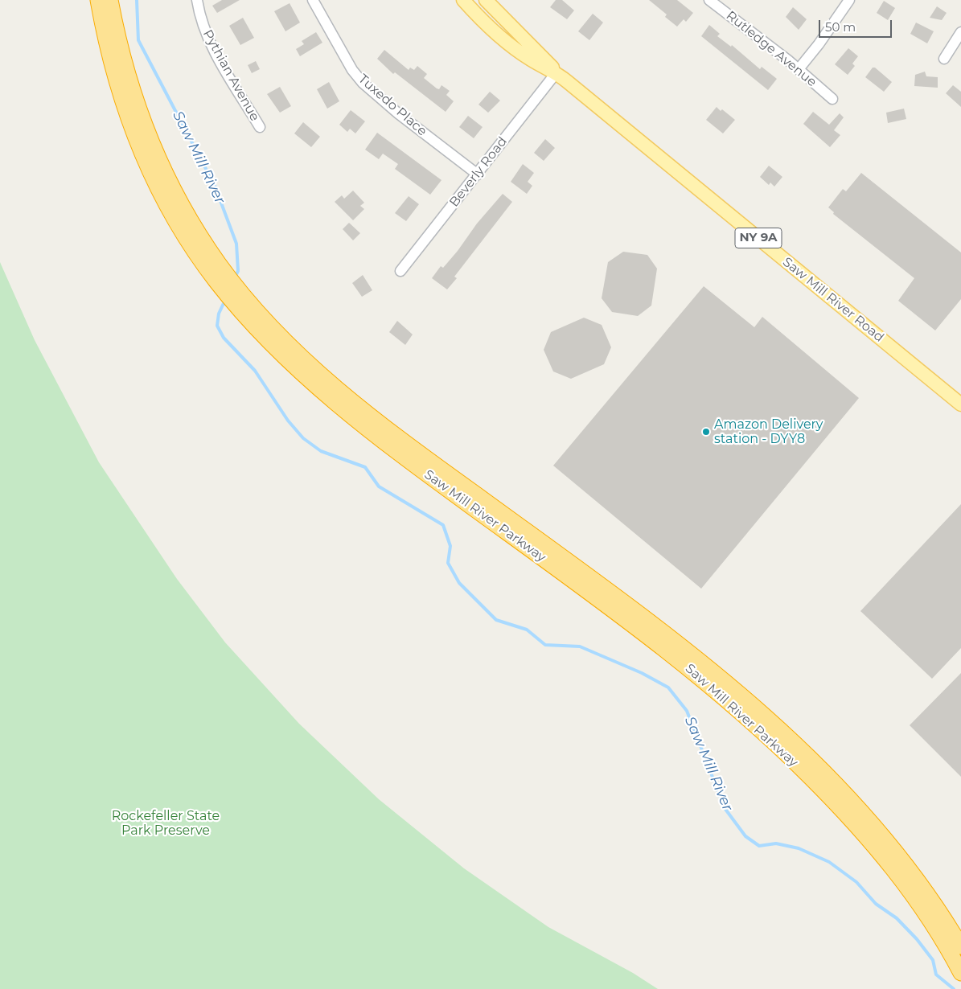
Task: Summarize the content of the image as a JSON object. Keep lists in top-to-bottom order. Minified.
{"streets":{"highway":["Saw Mill River Parkway"],"main road":["NY 9A","Saw Mill River Road"],"street":["Rutledge Avenue","Pythian Avenue","Tuxedo Place","Beverly Road"]},"crossings":[["Tuxedo Place","Beverly Road"],["Beverly Road","Saw Mill River Road"]],"water":["Saw Mill River"],"parks":["Rockefeller State Park Preserve"],"places":["Amazon Delivery station - DYY8"],"scale_bar":"50 m"}
